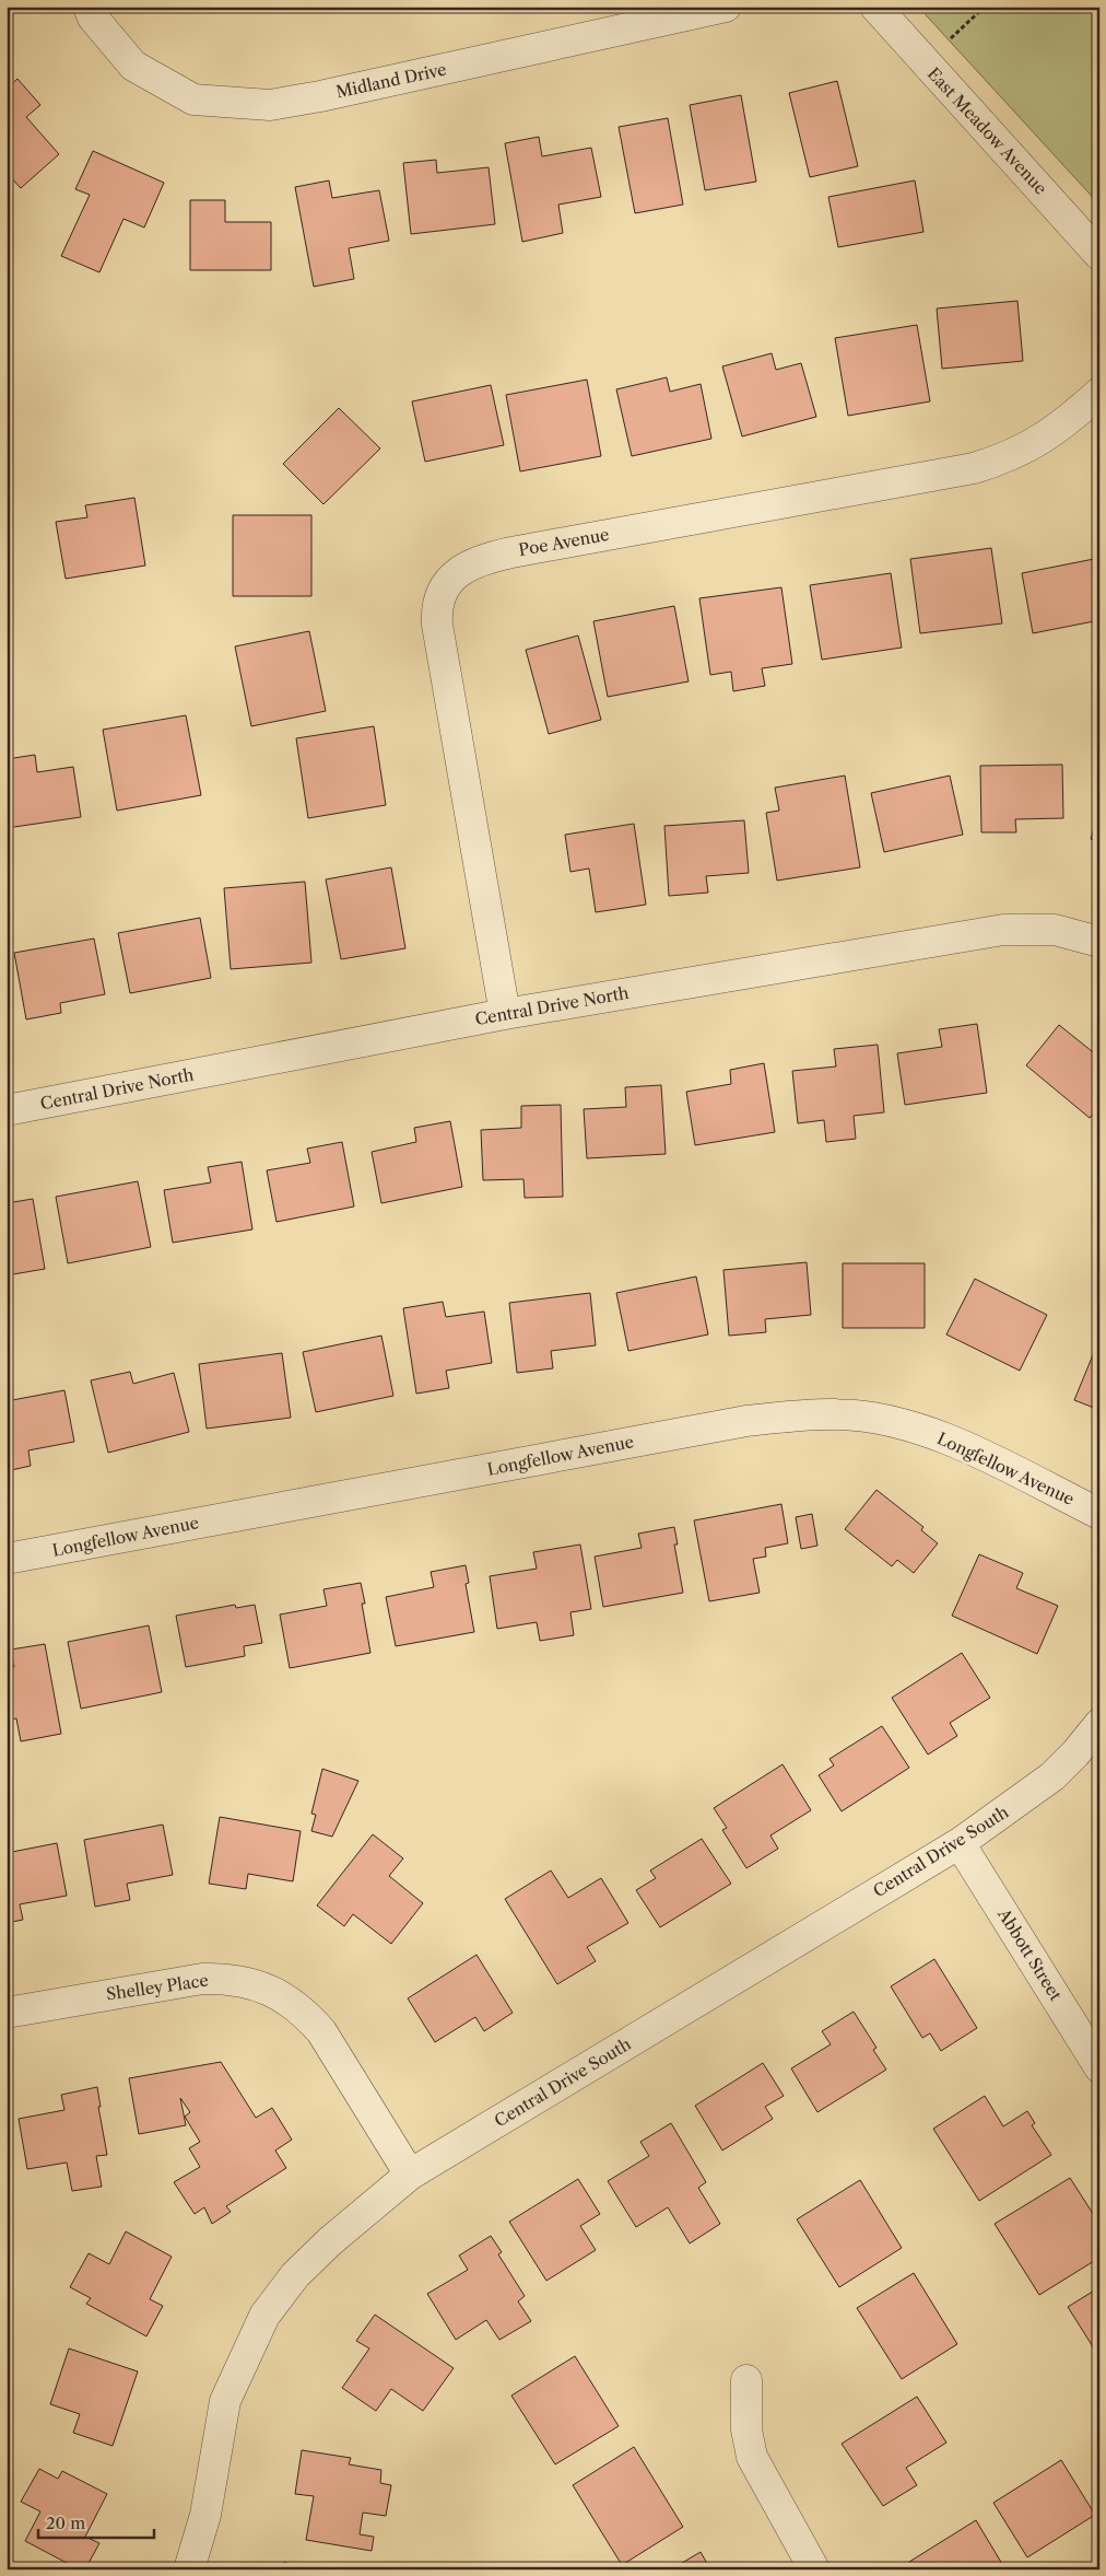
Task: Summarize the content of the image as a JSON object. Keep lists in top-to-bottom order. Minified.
{"streets":{"street":["Midland Drive","East Meadow Avenue","Poe Avenue","Central Drive North","Longfellow Avenue","Central Drive South","Abbott Street","Shelley Place"]},"crossings":[["Poe Avenue","Central Drive North"],["Central Drive South","Abbott Street"],["Central Drive South","Shelley Place"]],"scale_bar":"20 m"}
